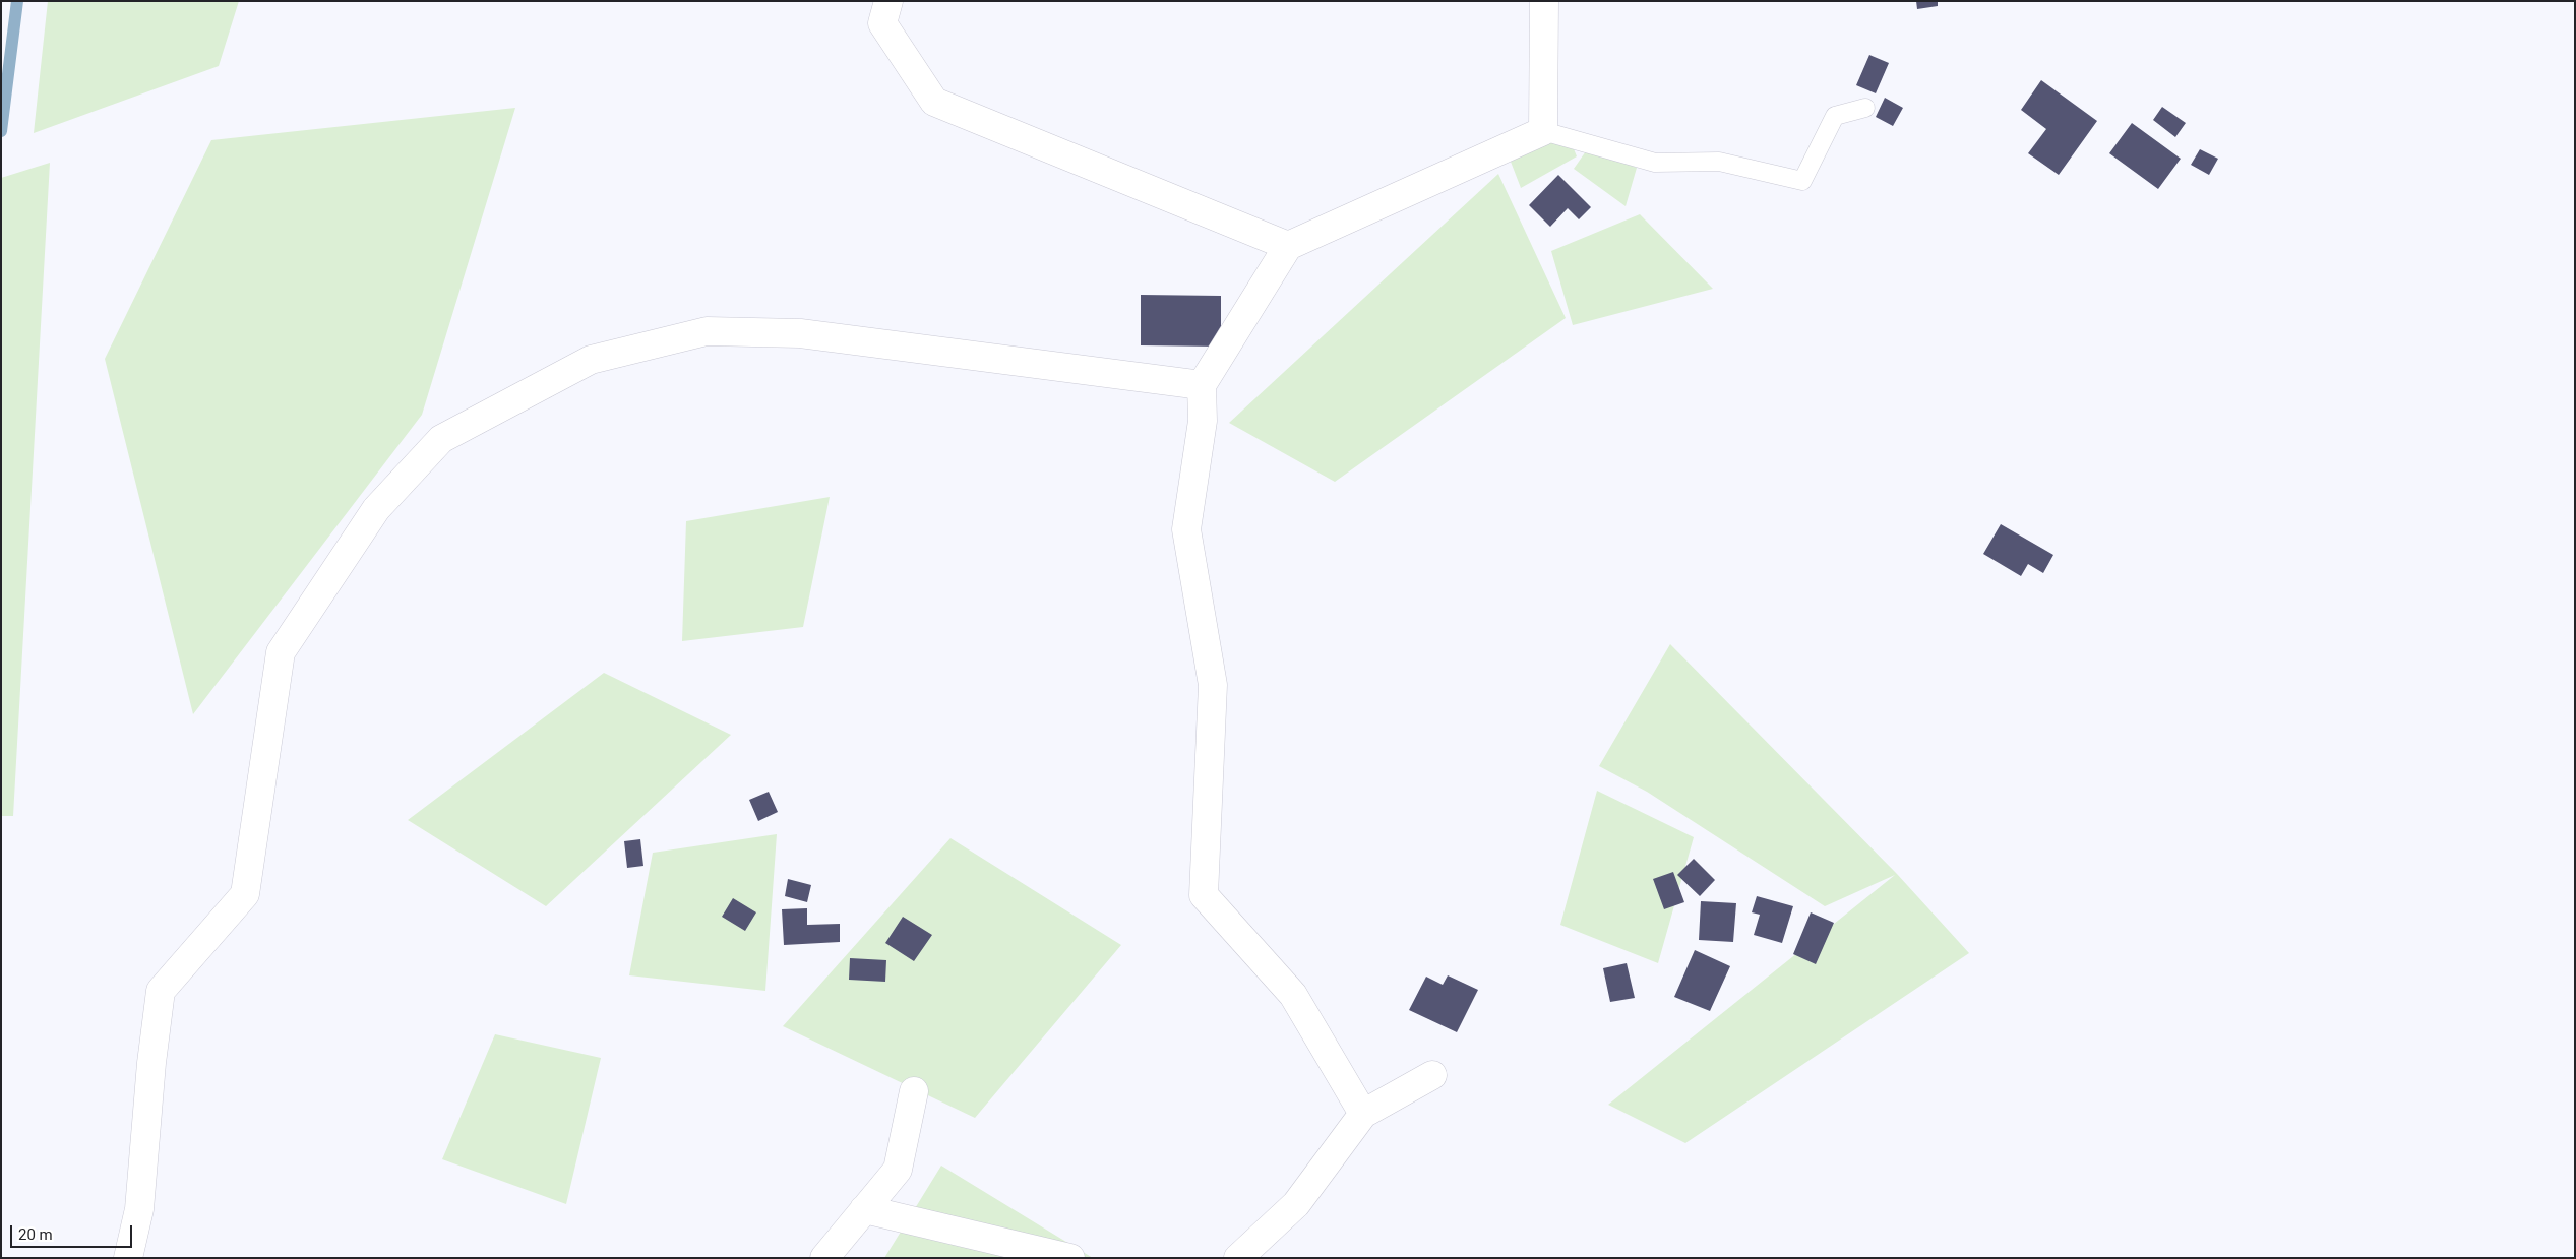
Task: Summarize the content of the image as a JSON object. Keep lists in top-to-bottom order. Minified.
{"scale_bar":"20 m"}
